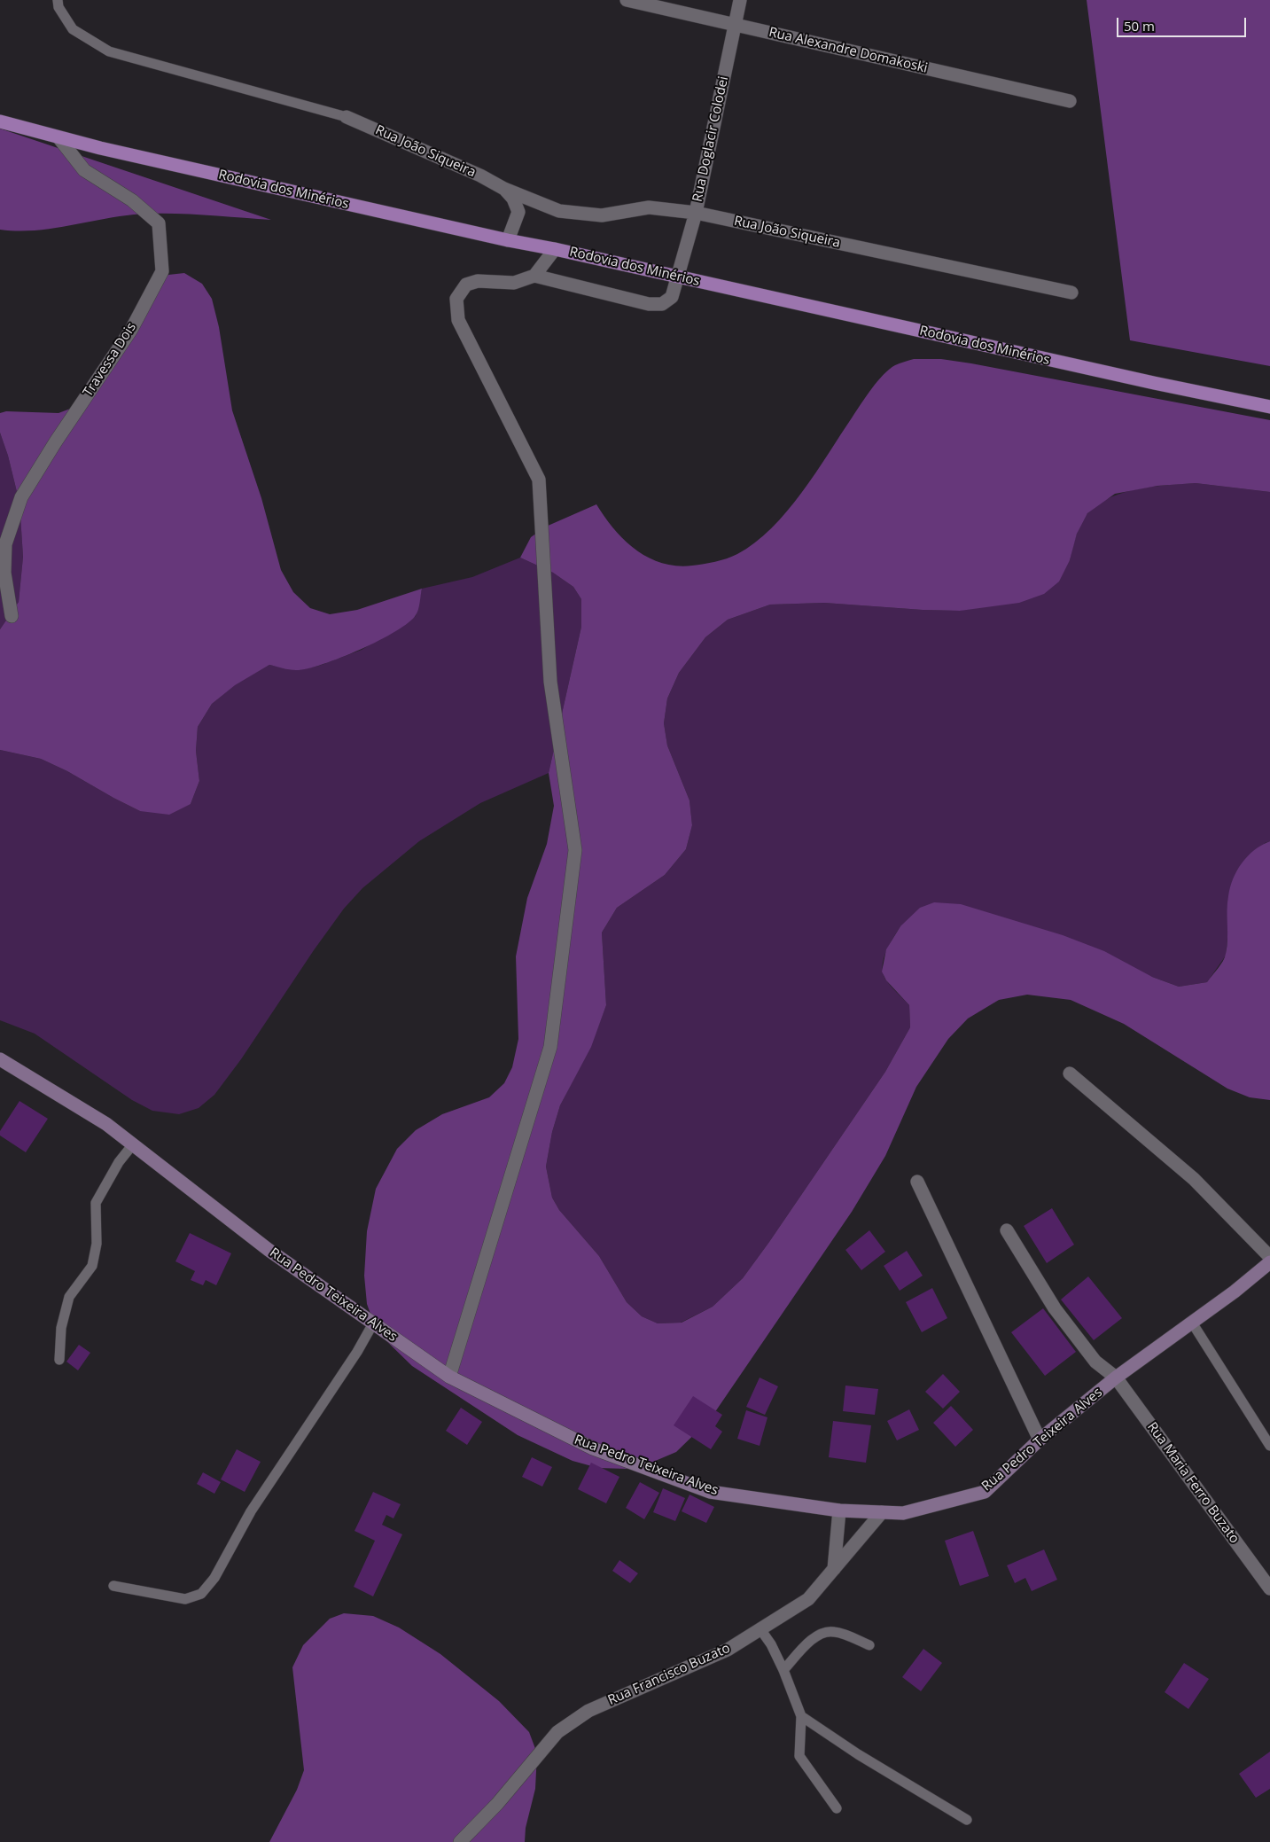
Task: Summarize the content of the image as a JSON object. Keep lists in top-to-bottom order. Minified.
{"streets":{"main road":["Rodovia dos Minérios"],"street":["Rua Alexandre Domakoski","Rua Doglacir Colodei","Rua João Siqueira","Travessa Dois","Rua Pedro Teixeira Alves","Rua Maria Ferro Buzato","Rua Francisco Buzato"]},"crossings":[["Rua Alexandre Domakoski","Rua Doglacir Colodei"],["Rua Doglacir Colodei","Rua João Siqueira"],["Rua Doglacir Colodei","Rodovia dos Minérios"],["Rua João Siqueira","Rodovia dos Minérios"],["Rodovia dos Minérios","Travessa Dois"],["Rua Pedro Teixeira Alves","Rua Maria Ferro Buzato"],["Rua Pedro Teixeira Alves","Rua Francisco Buzato"]],"scale_bar":"50 m"}
